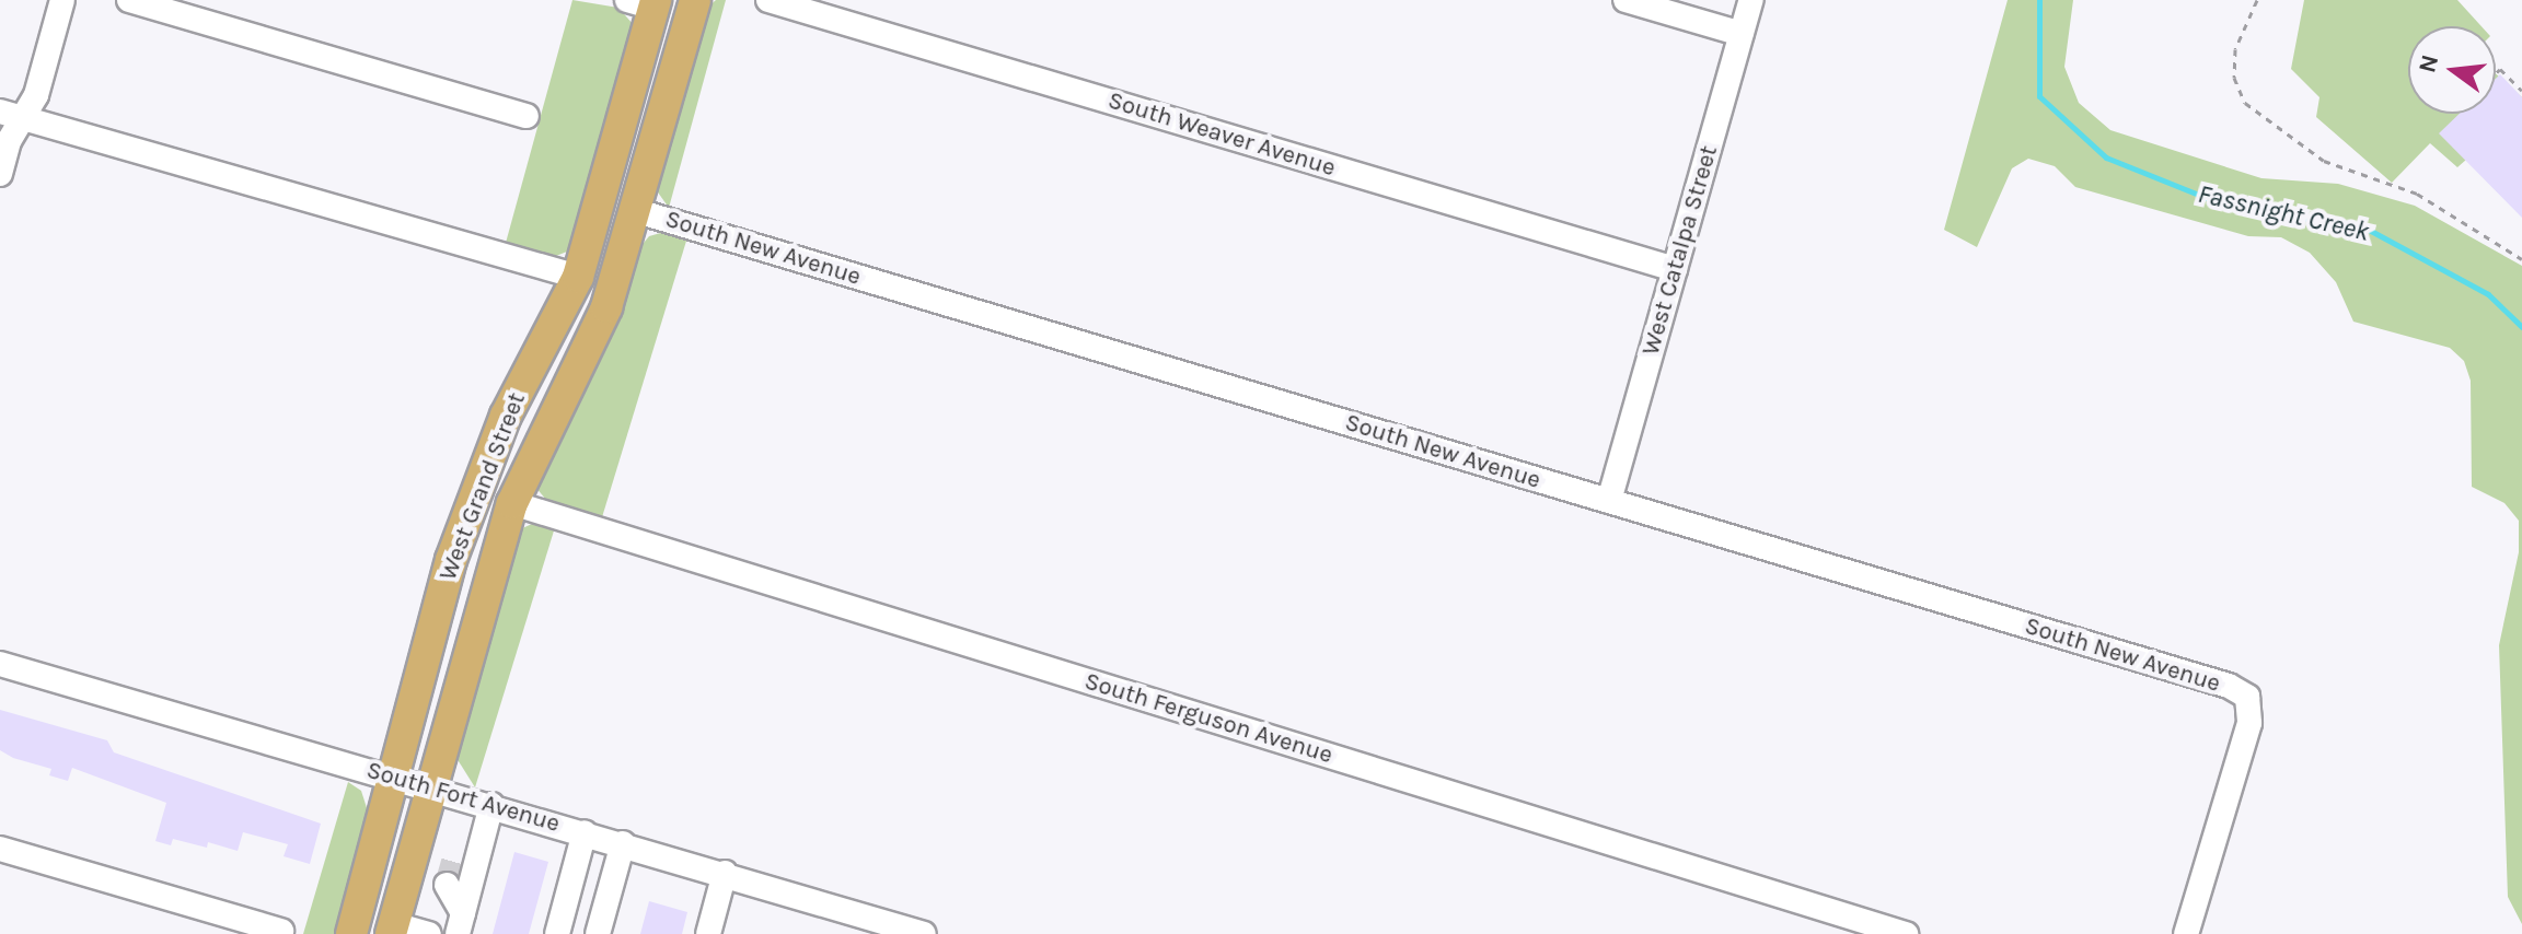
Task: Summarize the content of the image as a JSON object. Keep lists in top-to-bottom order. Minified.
{"streets":{"main road":["West Grand Street"],"street":["South Weaver Avenue","South New Avenue","West Catalpa Street","South Ferguson Avenue","South Fort Avenue"]},"crossings":[["South Weaver Avenue","West Catalpa Street"],["South New Avenue","West Catalpa Street"],["South New Avenue","West Grand Street"],["West Grand Street","South Ferguson Avenue"],["West Grand Street","South Fort Avenue"]],"water":["Fassnight Creek"],"north":"left"}
